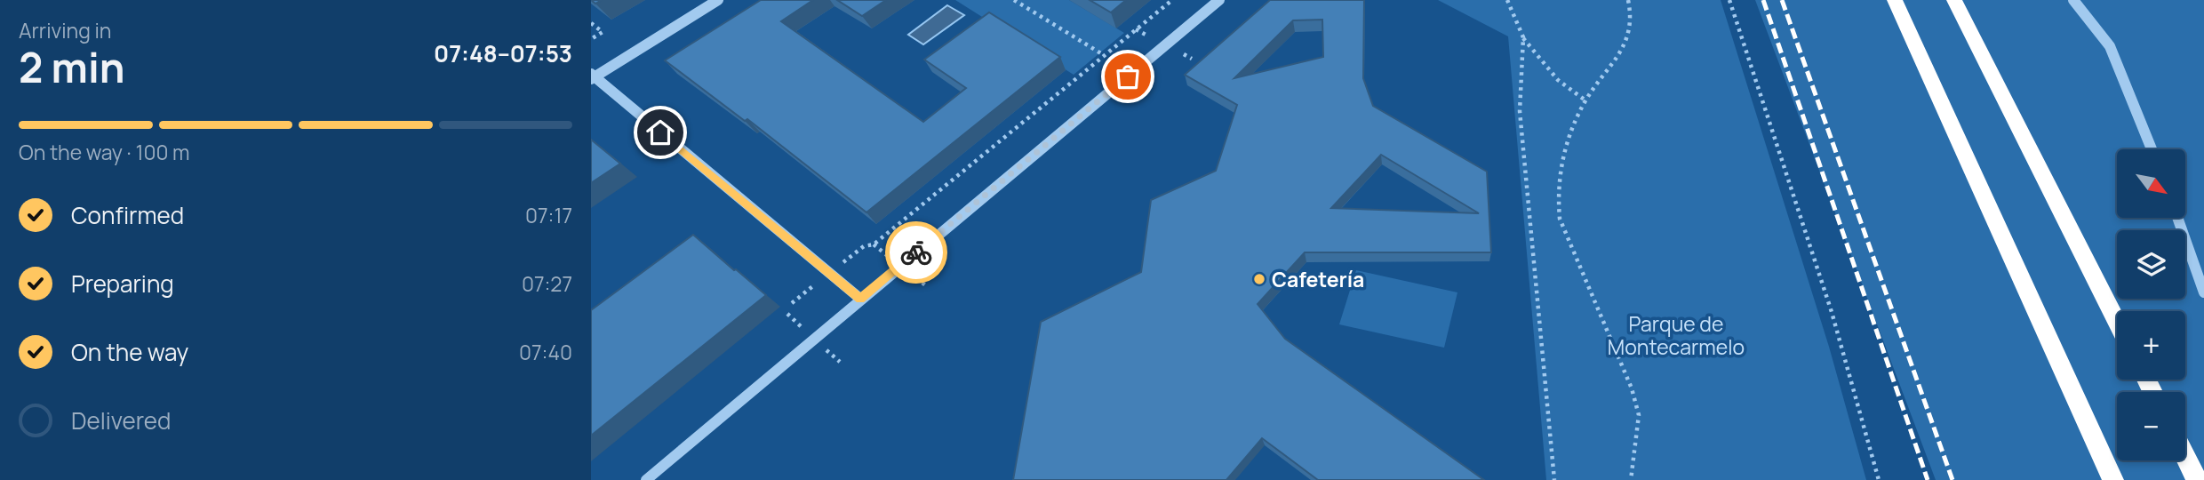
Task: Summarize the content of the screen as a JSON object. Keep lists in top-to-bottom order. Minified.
{"parks":["Parque de Montecarmelo"],"places":["Cafetería"],"north":"bottom right","page":{"heading":["2 min","Arriving in","07:48–07:53"],"bar":"On the way · 100 m","map_buttons":["+","−"],"list":[["Confirmed","07:17"],["Preparing","07:27"],["On the way","07:40"],"Delivered"]}}
